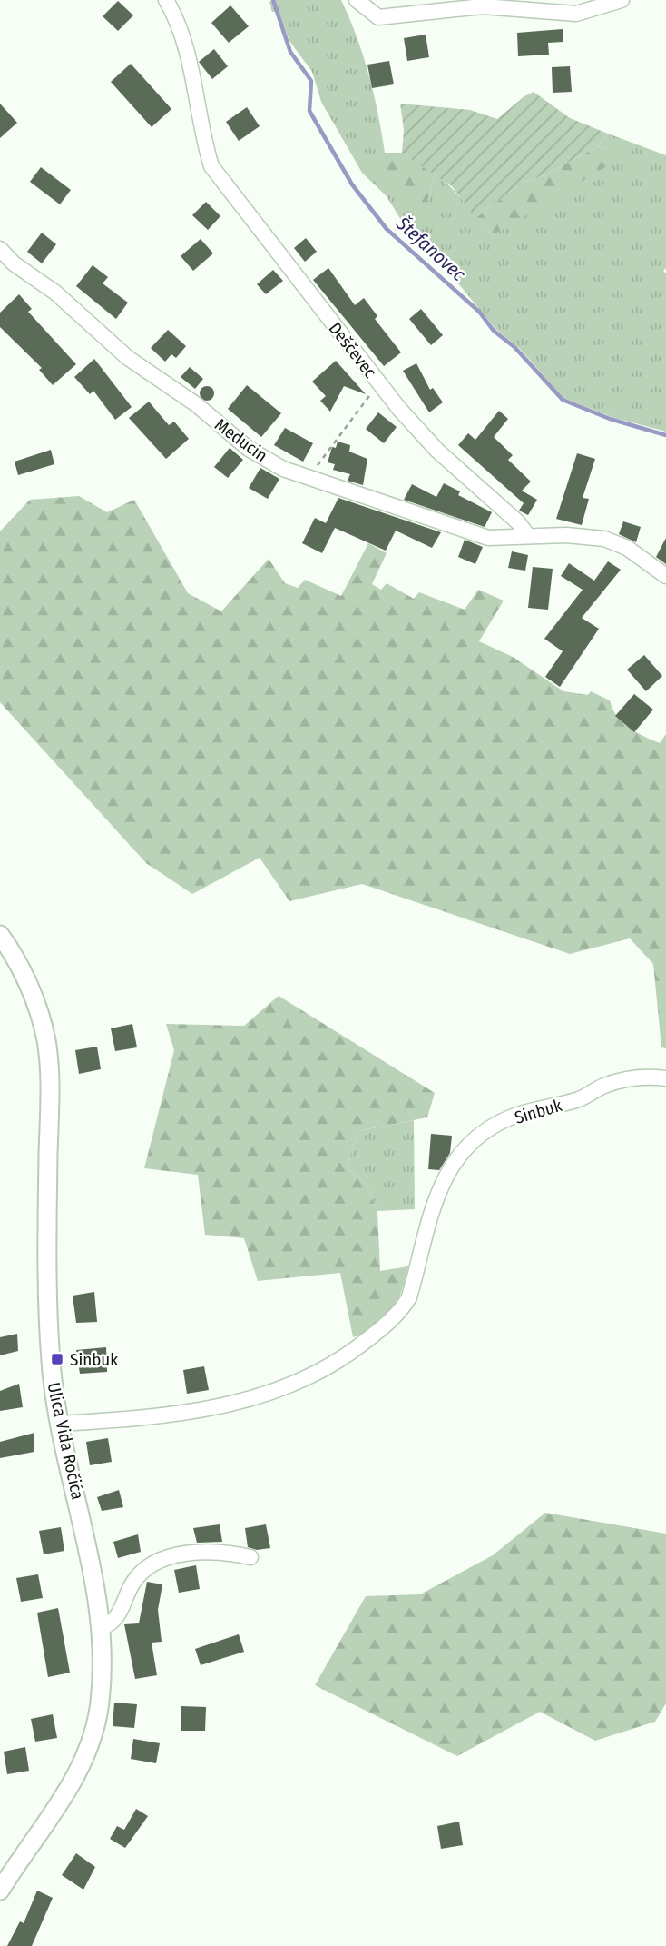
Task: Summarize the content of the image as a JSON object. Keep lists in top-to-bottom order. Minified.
{"streets":{"main road":["Ulica Vida Ročića"],"street":["Deščevec","Meducin","Sinbuk"]},"crossings":[["Deščevec","Meducin"],["Sinbuk","Ulica Vida Ročića"]],"water":["Štefanovec"],"places":{"transit":["Sinbuk"]}}
